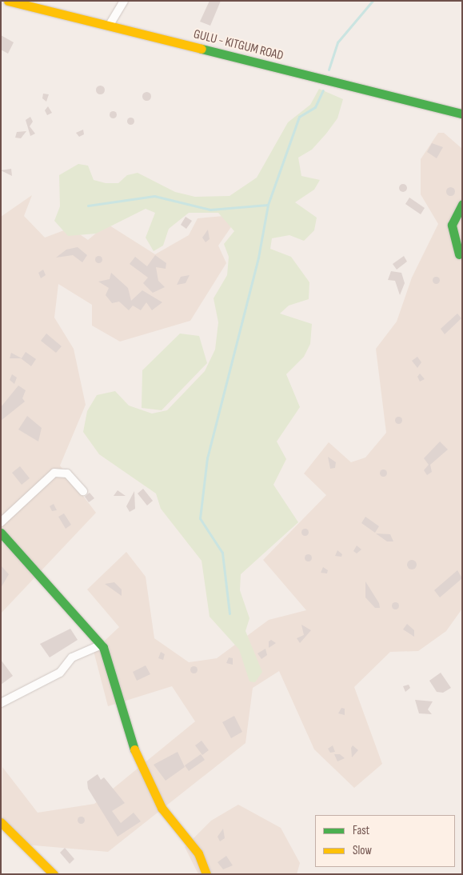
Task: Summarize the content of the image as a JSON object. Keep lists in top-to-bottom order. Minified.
{"streets":{"street":["GULU - KITGUM ROAD"]},"legend":["Fast","Slow"]}
